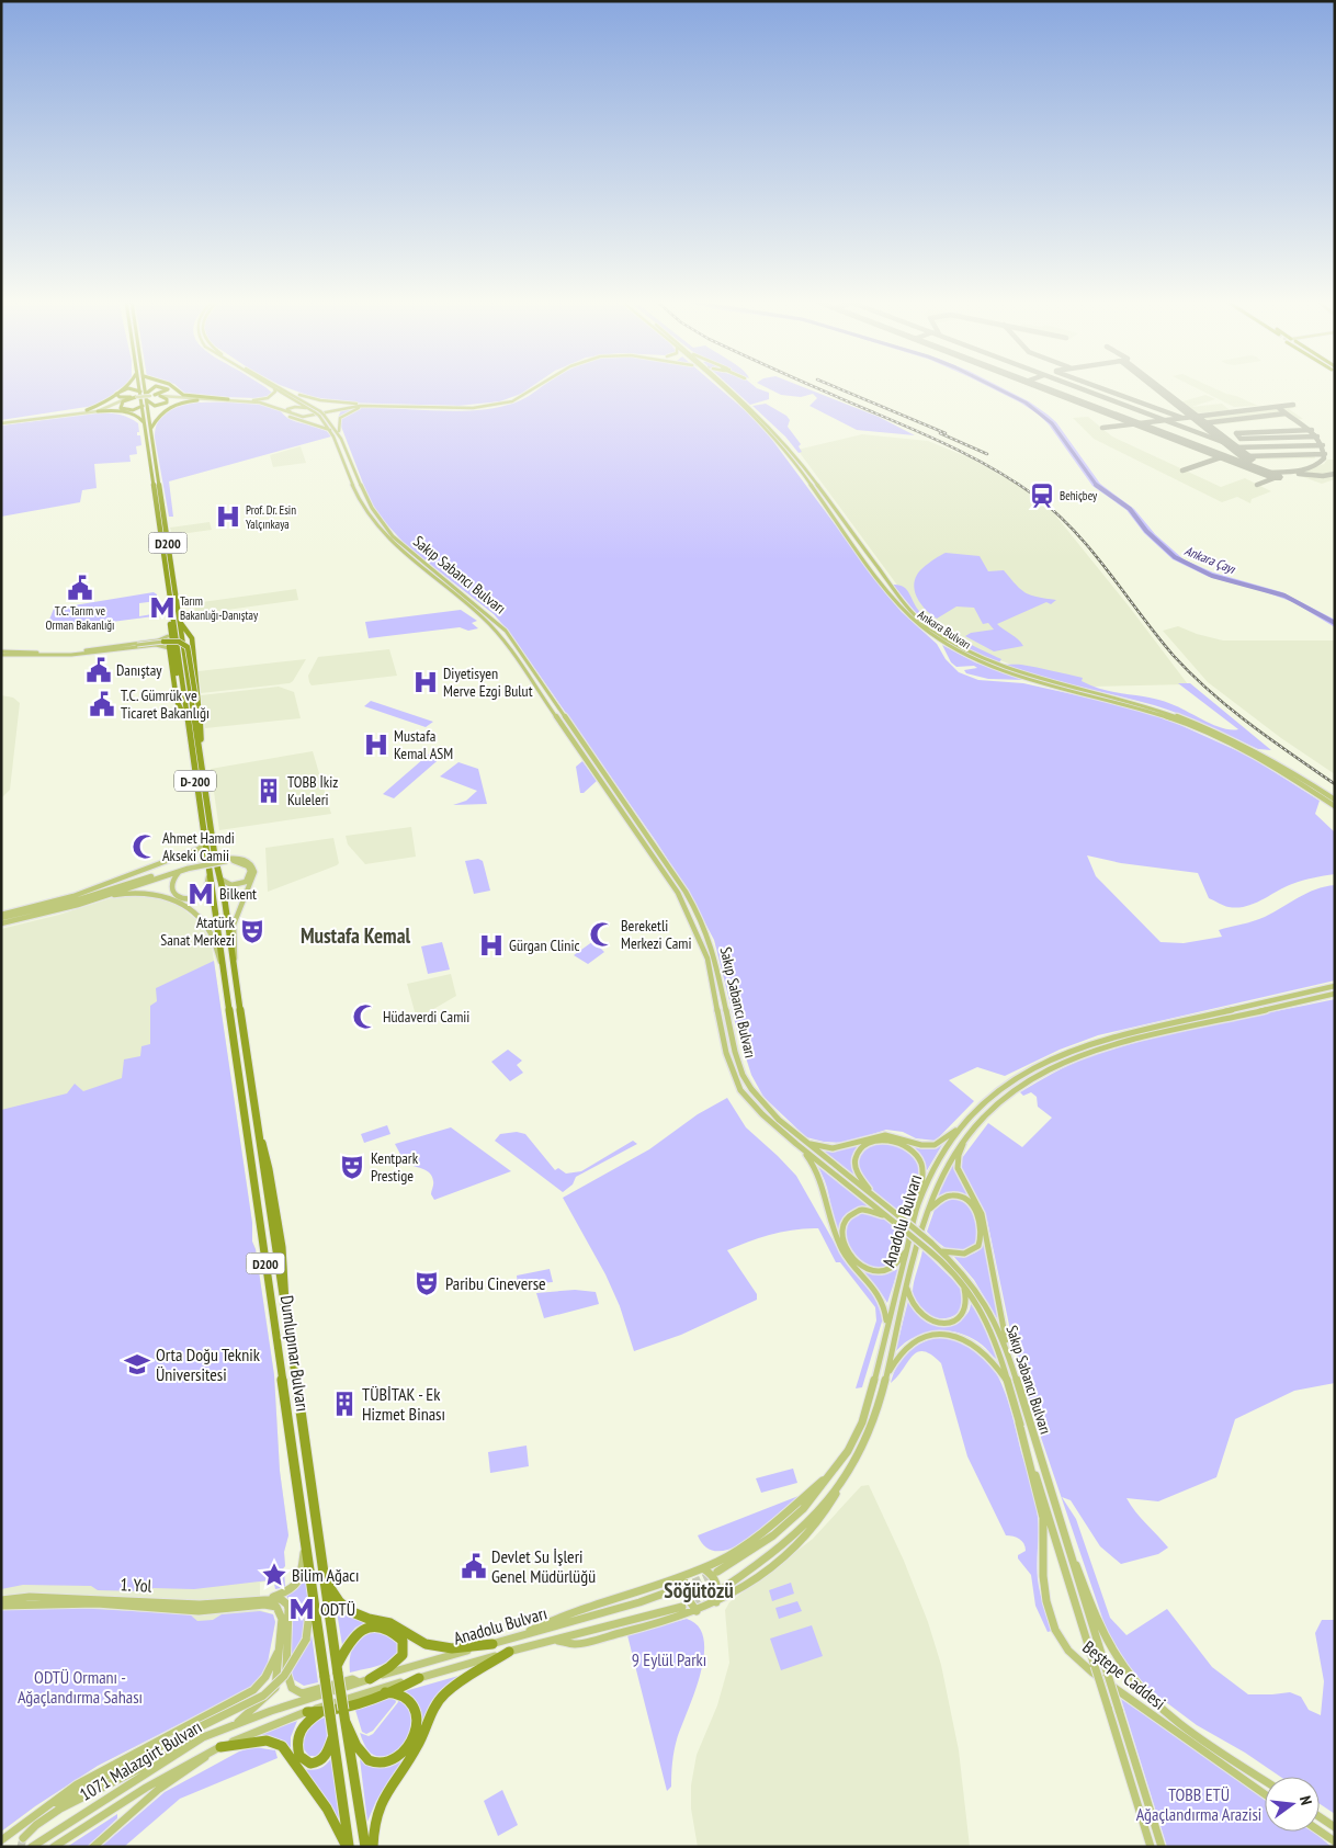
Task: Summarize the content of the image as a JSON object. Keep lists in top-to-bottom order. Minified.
{"streets":{"highway":["D200","D-200","Dumlupınar Bulvarı"],"main road":["Sakıp Sabancı Bulvarı","Ankara Bulvarı","Anadolu Bulvarı","1. Yol","Beştepe Caddesi","1071 Malazgirt Bulvarı"]},"crossings":[["Sakıp Sabancı Bulvarı","Beştepe Caddesi"],["Anadolu Bulvarı","1071 Malazgirt Bulvarı"]],"districts":["Mustafa Kemal","Söğütözü"],"water":["Ankara Çayı"],"parks":["9 Eylül Parkı","ODTÜ Ormanı - Ağaçlandırma Sahası","TOBB ETÜ Ağaçlandırma Arazisi"],"places":{"station":["Behiçbey"],"hospital":["Prof. Dr. Esin Yalçınkaya","Diyetisyen Merve Ezgi Bulut","Mustafa Kemal ASM","Gürgan Clinic"],"public building":["T.C. Tarım ve Orman Bakanlığı","Danıştay","T.C. Gümrük ve Ticaret Bakanlığı","Devlet Su İşleri Genel Müdürlüğü"],"metro station":["Tarım Bakanlığı-Danıştay","Bilkent","ODTÜ"],"building":["TOBB İkiz Kuleleri","TÜBİTAK - Ek Hizmet Binası"],"mosque":["Ahmet Hamdi Akseki Camii","Bereketli Merkezi Cami","Hüdaverdi Camii"],"theatre":["Atatürk Sanat Merkezi","Kentpark Prestige","Paribu Cineverse"],"school or university":["Orta Doğu Teknik Üniversitesi"],"place":["Bilim Ağacı"]},"north":"right"}
